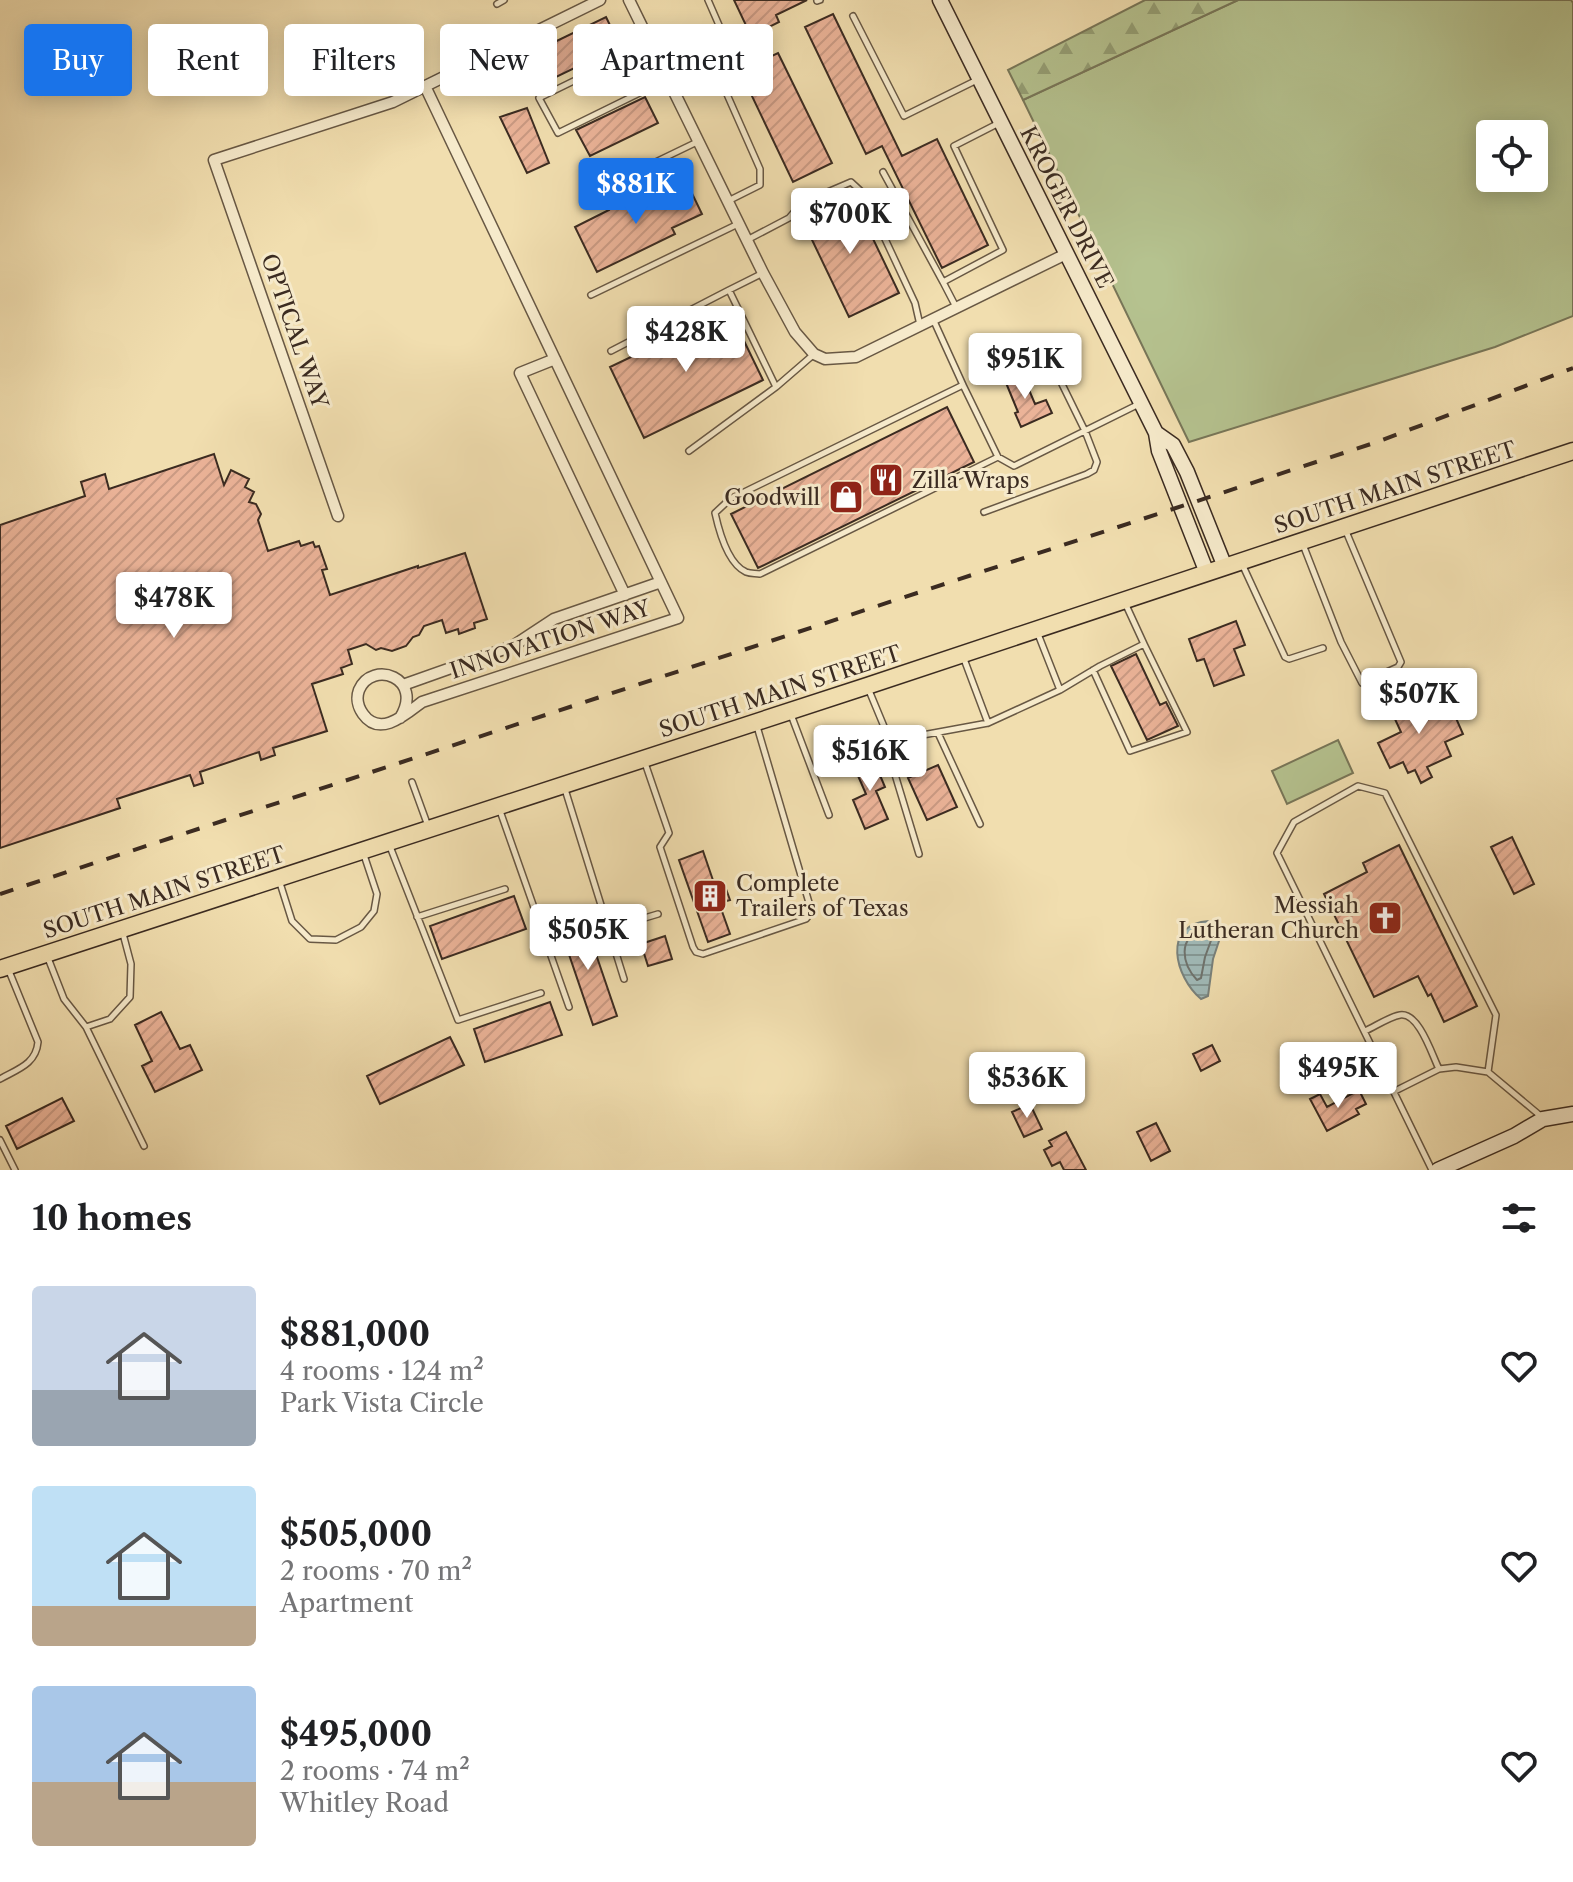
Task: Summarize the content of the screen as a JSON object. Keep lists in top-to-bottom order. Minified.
{"streets":{"main road":["KROGER DRIVE","SOUTH MAIN STREET"],"street":["OPTICAL WAY","INNOVATION WAY"]},"crossings":[["KROGER DRIVE","SOUTH MAIN STREET"],["OPTICAL WAY","INNOVATION WAY"]],"places":{"restaurant":["Zilla Wraps"],"shop":["Goodwill"],"building":["Complete Trailers of Texas"],"church":["Messiah Lutheran Church"]},"page":{"chip":["Buy","Rent","Filters","New","Apartment"],"price":["$881K","$700K","$428K","$951K","$478K","$507K","$516K","$505K","$495K","$536K"],"heading":"10 homes","list":[{"name":"$881,000","note":"4 rooms · 124 m² · Park Vista Circle"},{"name":"$505,000","note":"2 rooms · 70 m² · Apartment"},{"name":"$495,000","note":"2 rooms · 74 m² · Whitley Road"}]}}
